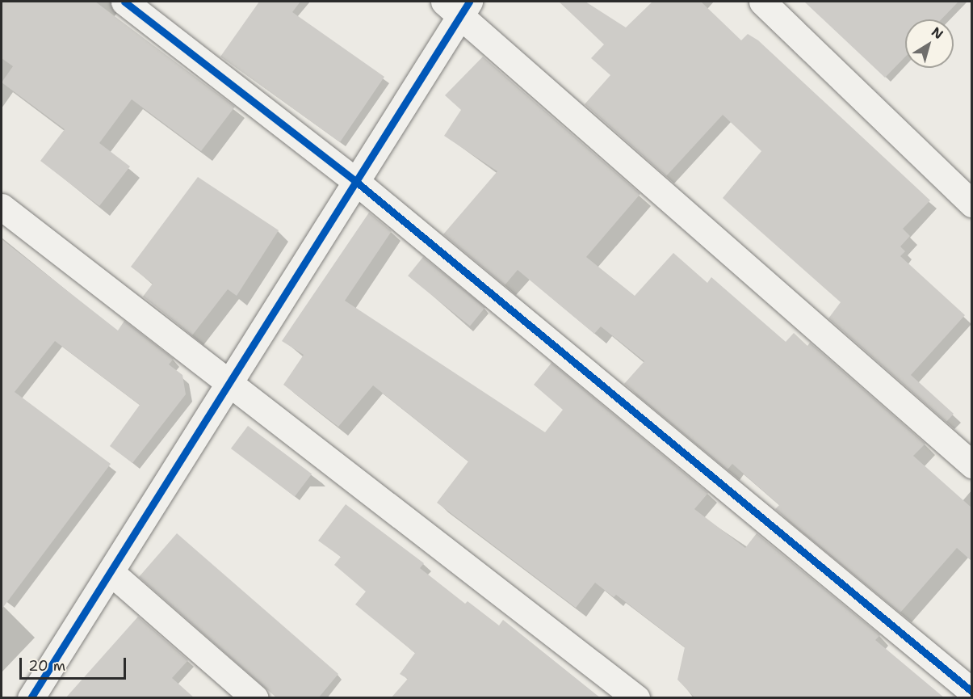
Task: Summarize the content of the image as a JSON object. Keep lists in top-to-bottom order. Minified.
{"scale_bar":"20 m","north":"top right"}
